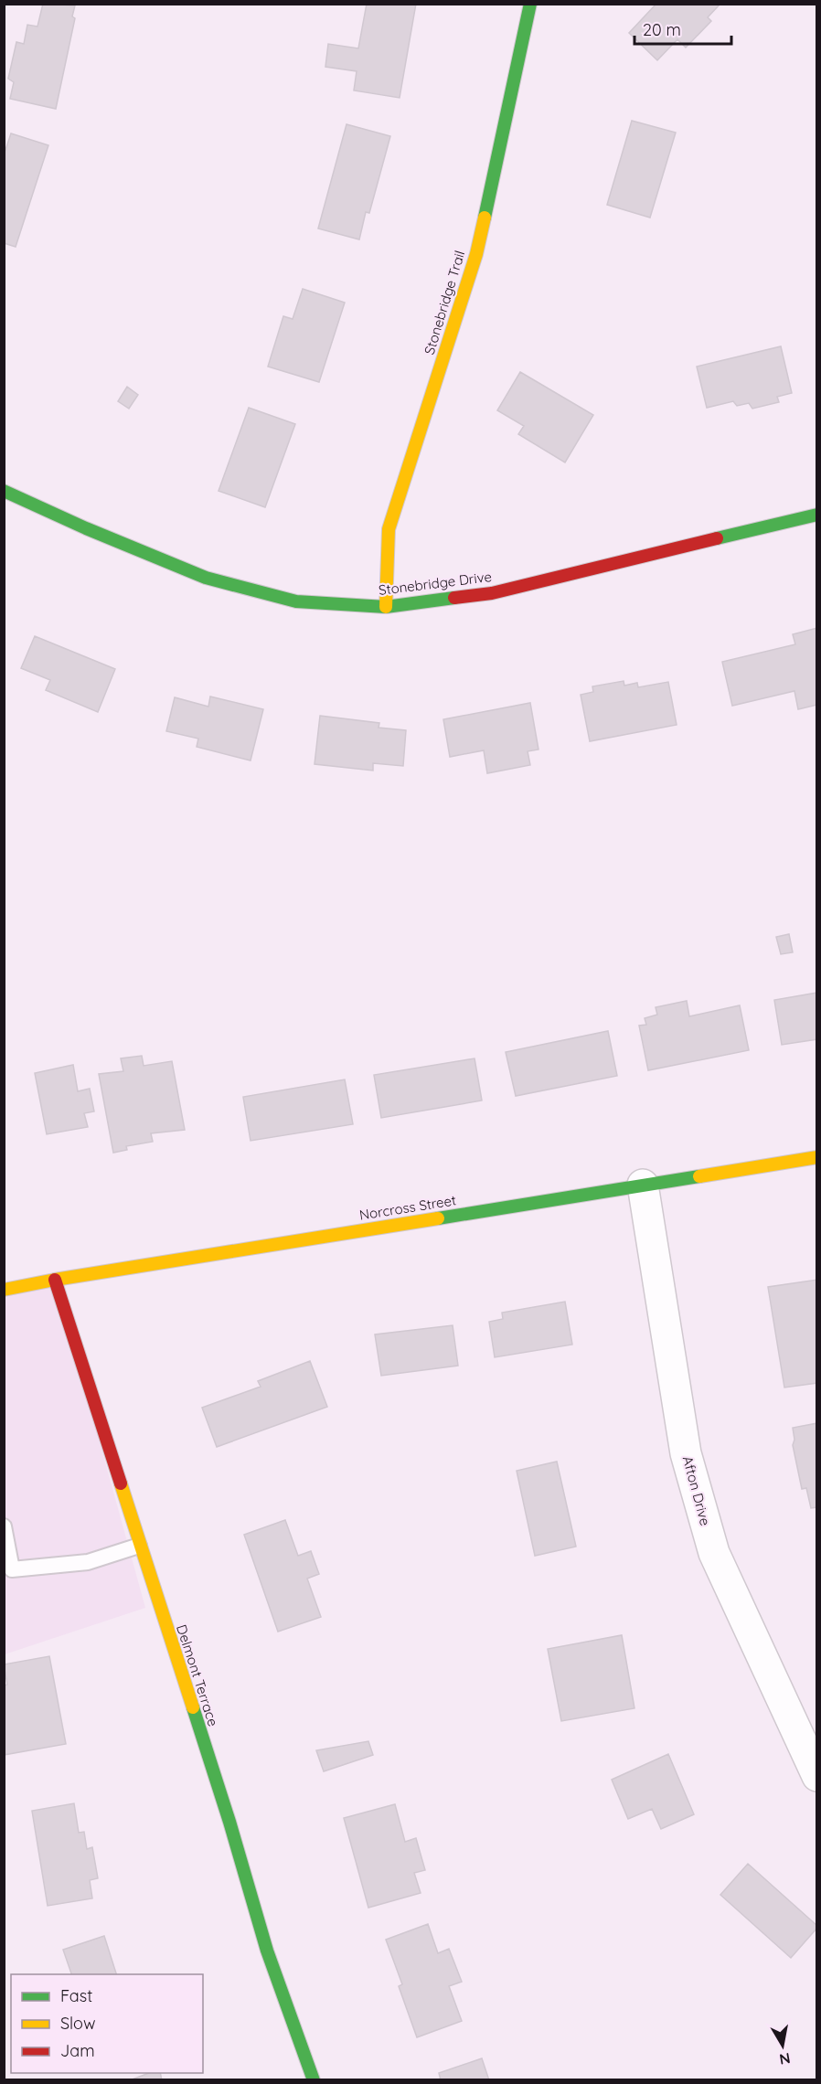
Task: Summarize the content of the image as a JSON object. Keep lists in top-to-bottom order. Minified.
{"streets":{"street":["Stonebridge Trail","Stonebridge Drive","Norcross Street","Afton Drive","Delmont Terrace"]},"crossings":[["Stonebridge Trail","Stonebridge Drive"],["Norcross Street","Afton Drive"],["Norcross Street","Delmont Terrace"]],"legend":["Fast","Slow","Jam"],"scale_bar":"20 m","north":"bottom"}
